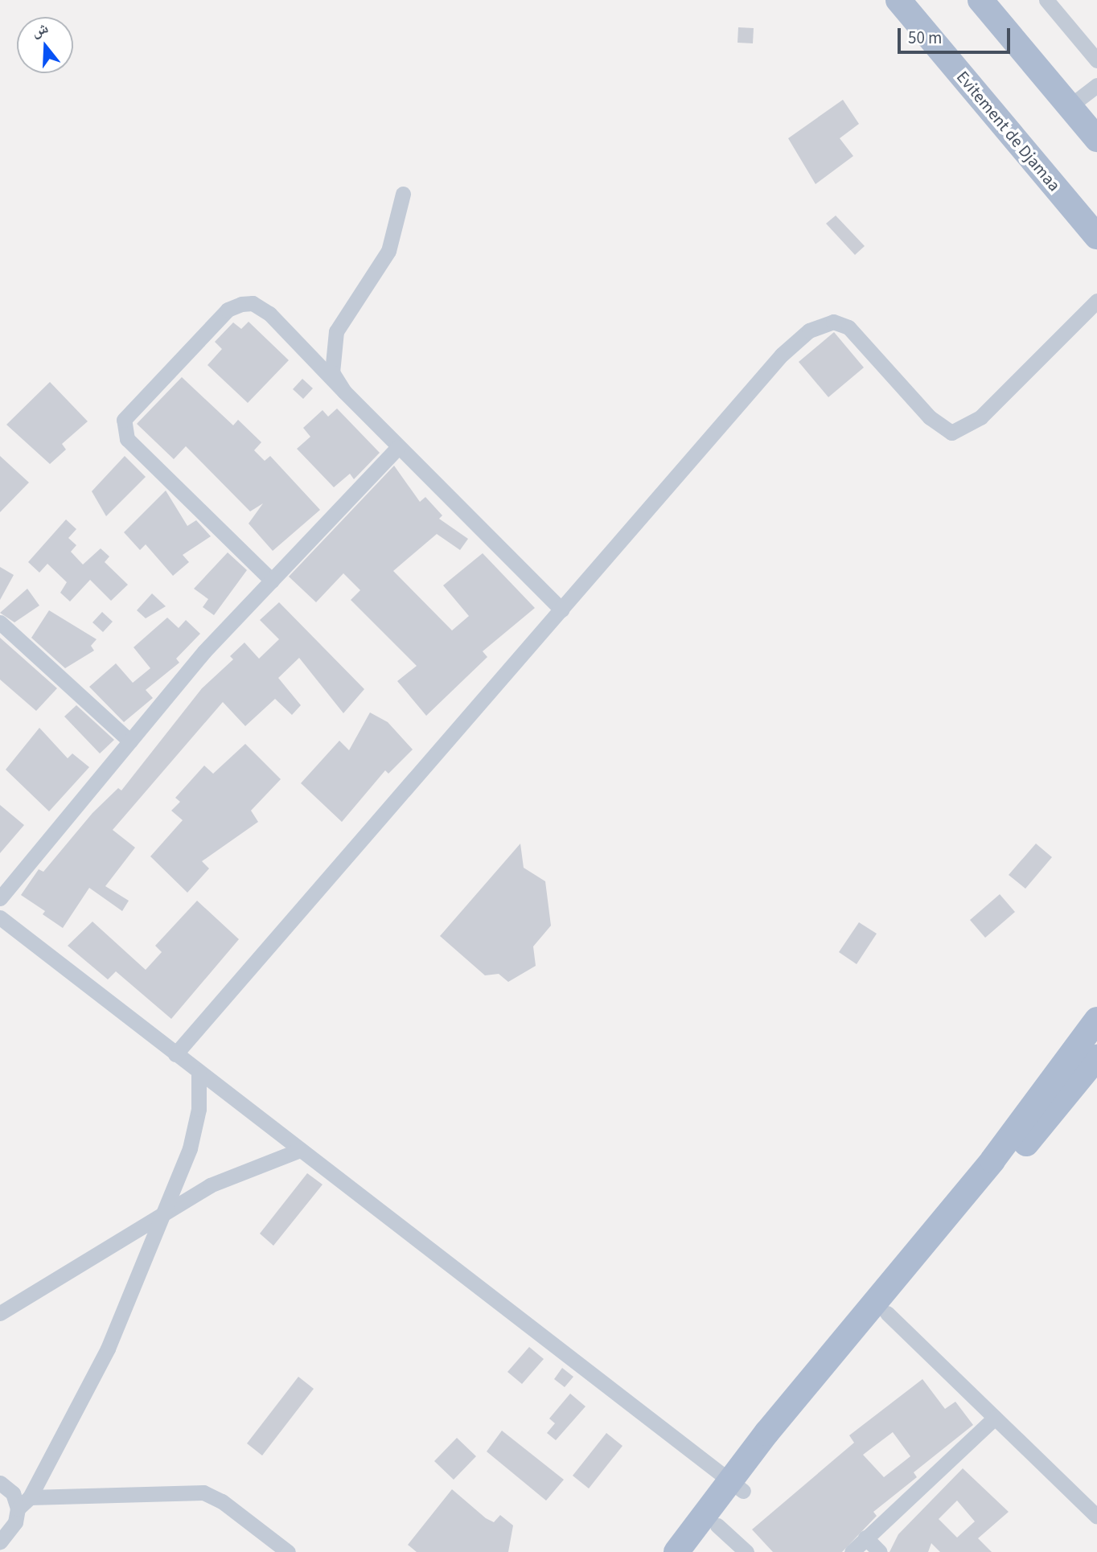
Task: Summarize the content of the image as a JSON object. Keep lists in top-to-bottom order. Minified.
{"streets":{"main road":["Evitement de Djamaa"]},"scale_bar":"50 m","north":"top"}
